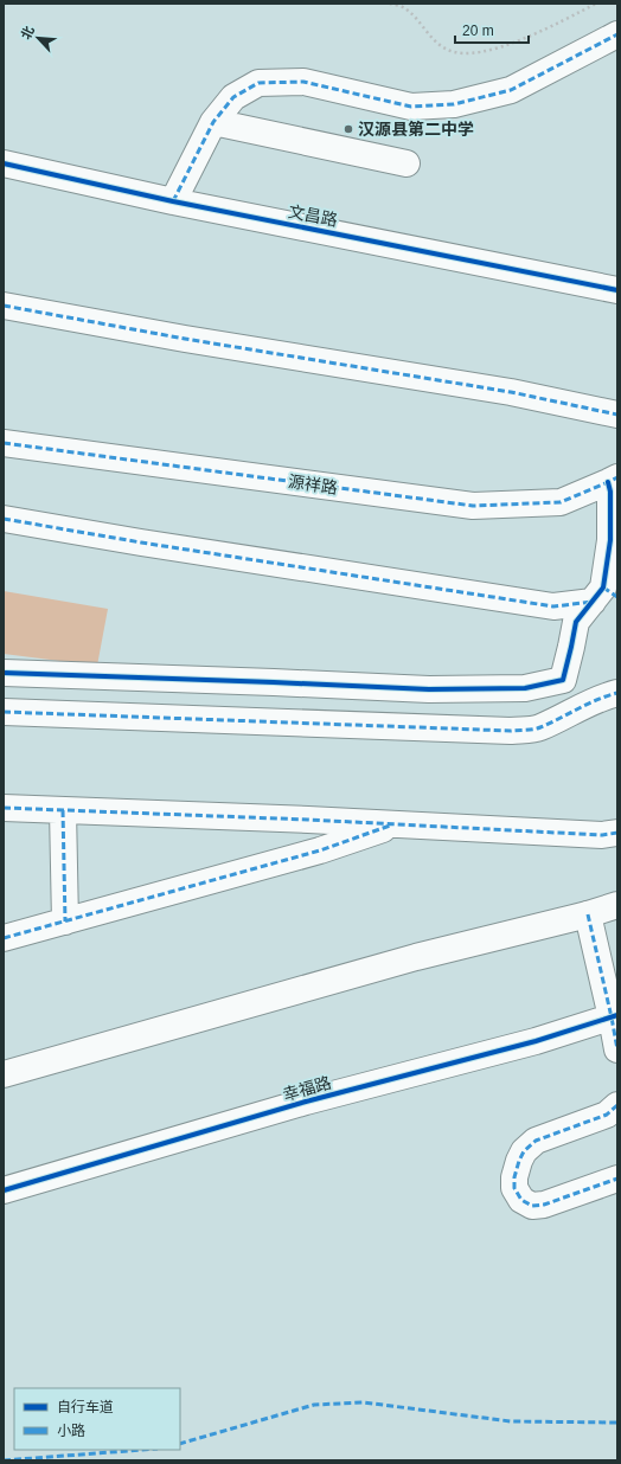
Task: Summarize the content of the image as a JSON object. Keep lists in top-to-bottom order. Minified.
{"streets":{"street":["文昌路","源祥路","幸福路"]},"places":["汉源县第二中学"],"legend":["自行车道","小路"],"scale_bar":"20 m","north":"top left"}
